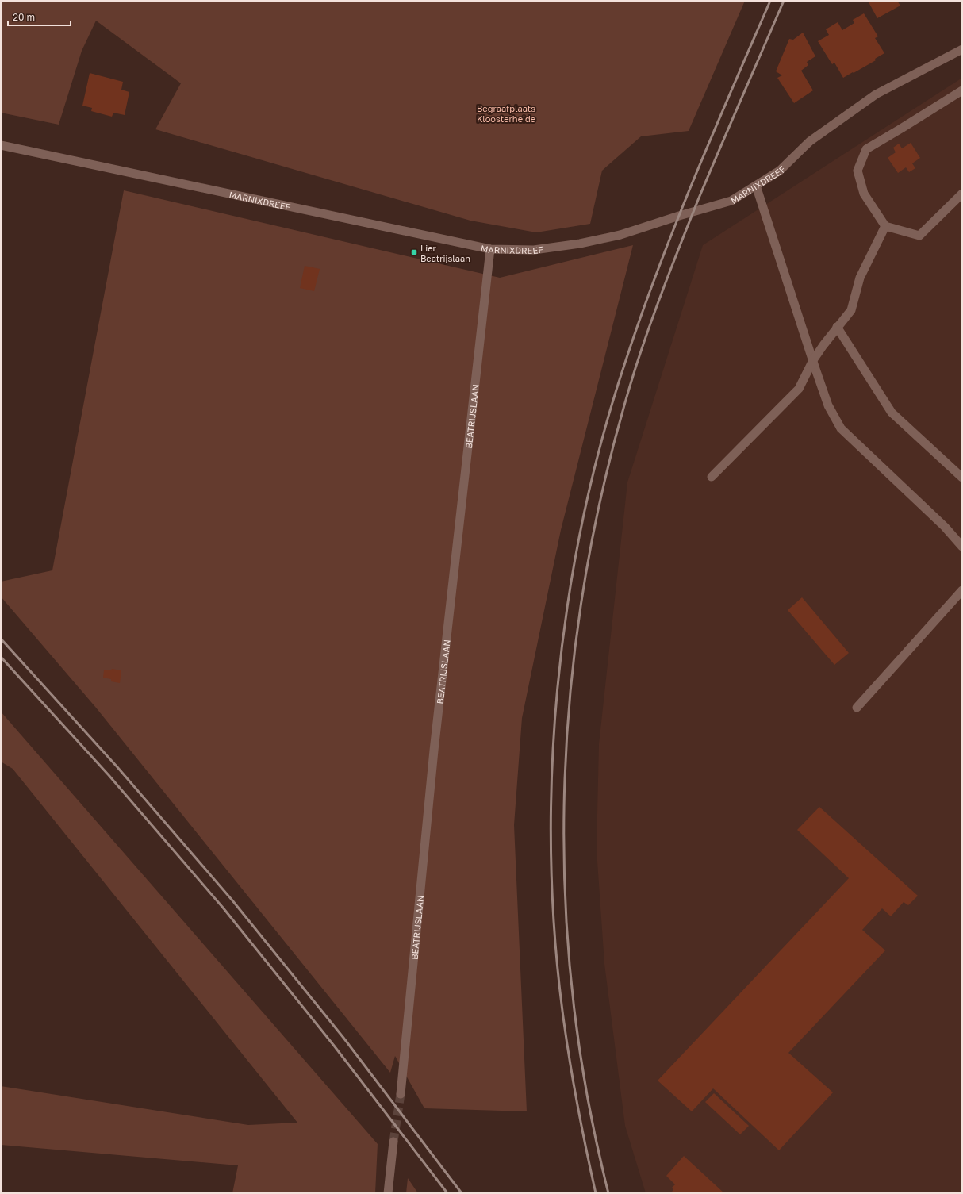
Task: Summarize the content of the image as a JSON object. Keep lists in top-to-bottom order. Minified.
{"streets":{"street":["MARNIXDREEF","BEATRIJSLAAN"]},"crossings":[["MARNIXDREEF","BEATRIJSLAAN"]],"parks":["Begraafplaats Kloosterheide"],"places":{"transit":["Lier Beatrijslaan"]},"scale_bar":"20 m"}
